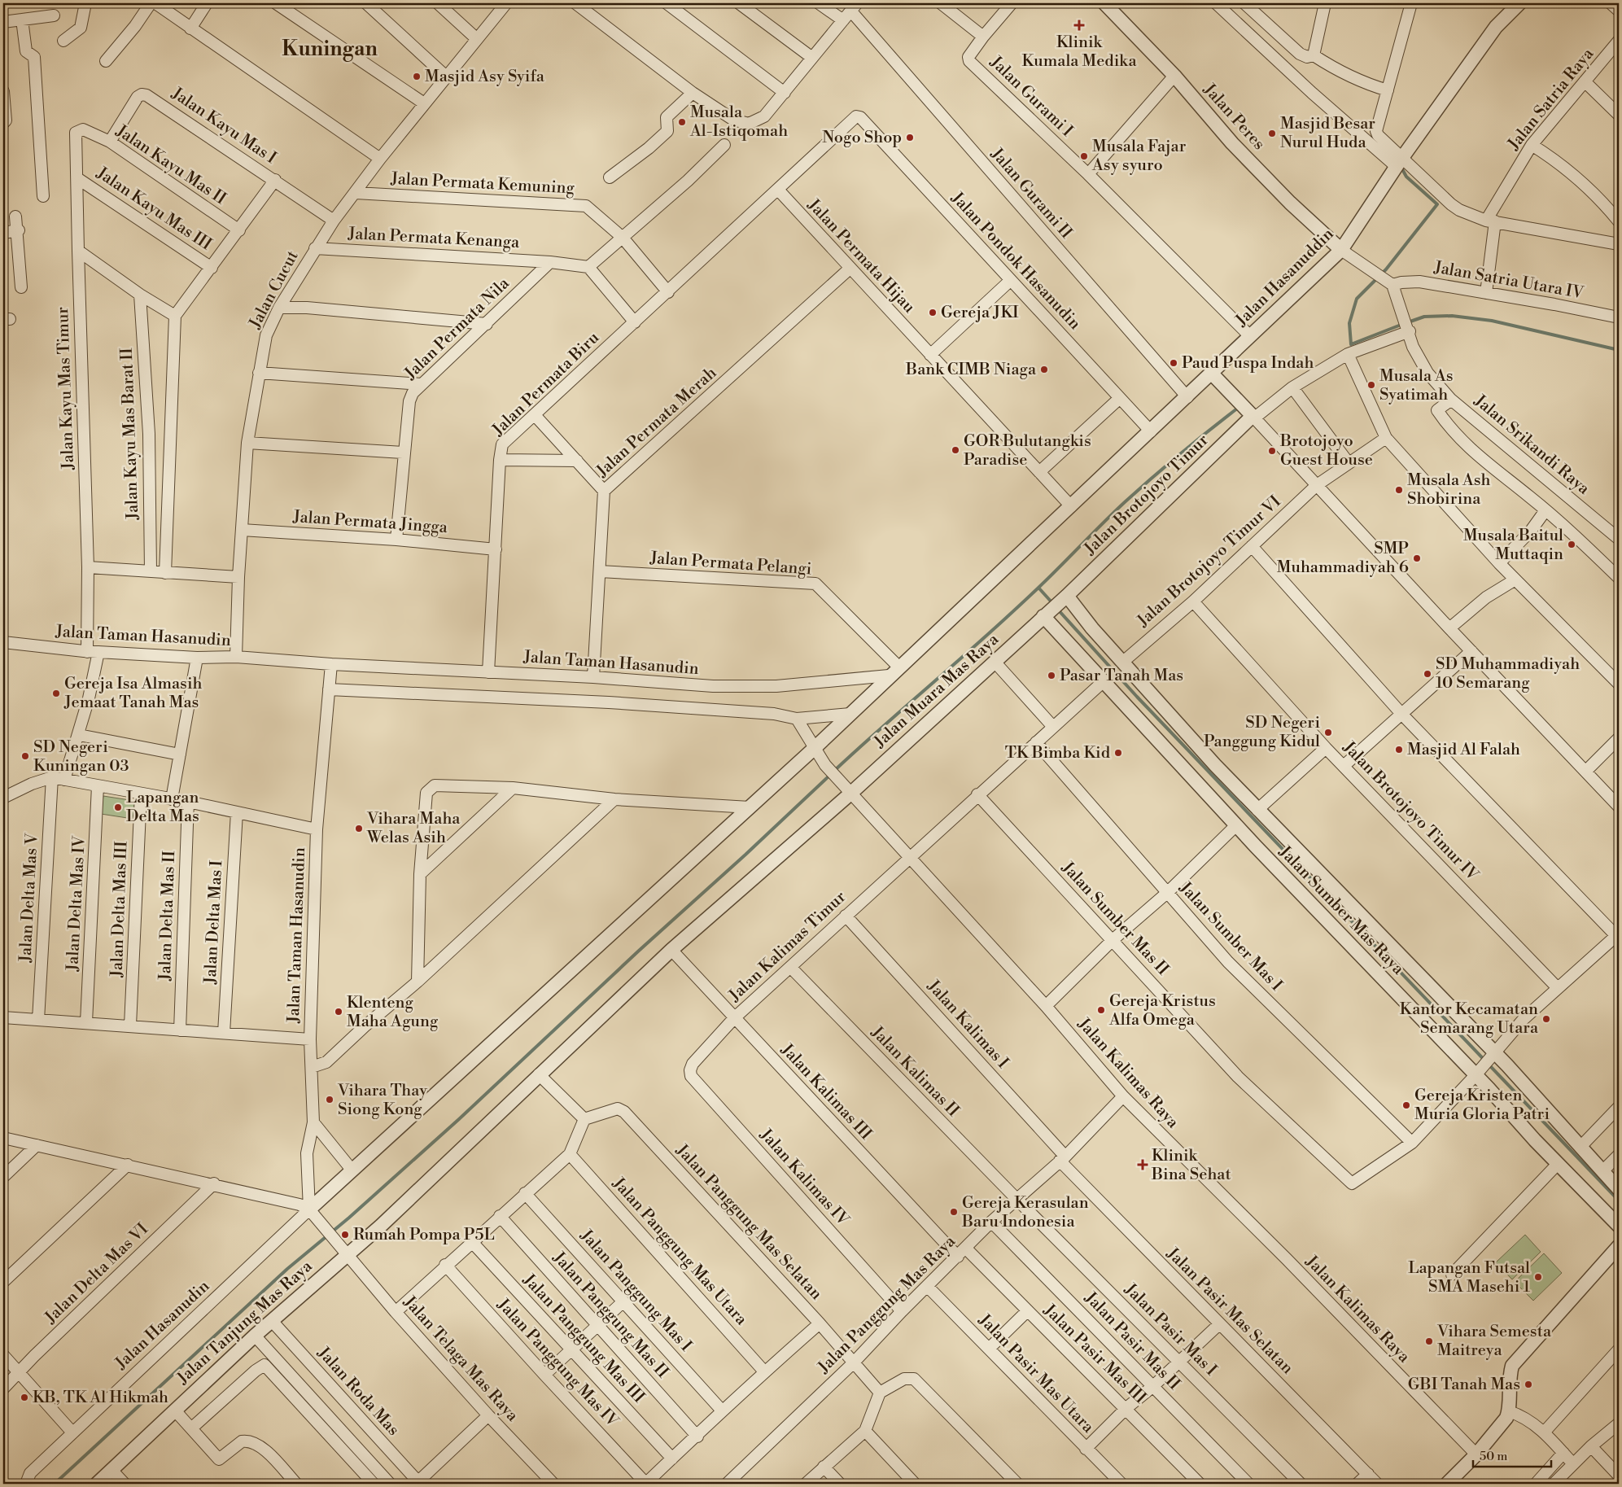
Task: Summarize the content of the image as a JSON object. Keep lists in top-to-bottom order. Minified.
{"streets":{"street":["Jalan Gurami I","Jalan Satria Raya","Jalan Peres","Jalan Kayu Mas I","Jalan Kayu Mas II","Jalan Permata Kemuning","Jalan Gurami II","Jalan Kayu Mas III","Jalan Permata Kenanga","Jalan Permata Hijau","Jalan Pondok Hasanudin","Jalan Hasanuddin","Jalan Satria Utara IV","Jalan Cucut","Jalan Permata Nila","Jalan Permata Biru","Jalan Kayu Mas Timur","Jalan Permata Merah","Jalan Kayu Mas Barat II","Jalan Srikandi Raya","Jalan Brotojoyo Timur","Jalan Permata Jingga","Jalan Brotojoyo Timur VI","Jalan Permata Pelangi","Jalan Taman Hasanudin","Jalan Muara Mas Raya","Jalan Brotojoyo Timur IV","Jalan Delta Mas V","Jalan Delta Mas IV","Jalan Delta Mas III","Jalan Sumber Mas Raya","Jalan Delta Mas II","Jalan Sumber Mas II","Jalan Delta Mas I","Jalan Sumber Mas I","Jalan Kalimas Timur","Jalan Kalimas I","Jalan Kalimas II","Jalan Kalimas Raya","Jalan Kalimas III","Jalan Kalimas IV","Jalan Panggung Mas Selatan","Jalan Panggung Mas Utara","Jalan Delta Mas VI","Jalan Panggung Mas I","Jalan Panggung Mas Raya","Jalan Pasir Mas Selatan","Jalan Panggung Mas II","Jalan Tanjung Mas Raya","Jalan Hasanudin","Jalan Pasir Mas I","Jalan Panggung Mas III","Jalan Pasir Mas II","Jalan Pasir Mas III","Jalan Telaga Mas Raya","Jalan Panggung Mas IV","Jalan Pasir Mas Utara","Jalan Roda Mas"]},"crossings":[["Jalan Gurami I","Jalan Hasanuddin"],["Jalan Peres","Jalan Hasanuddin"],["Jalan Kayu Mas I","Jalan Kayu Mas II"],["Jalan Kayu Mas I","Jalan Cucut"],["Jalan Kayu Mas II","Jalan Kayu Mas Timur"],["Jalan Permata Kemuning","Jalan Cucut"],["Jalan Permata Kemuning","Jalan Permata Biru"],["Jalan Gurami II","Jalan Hasanuddin"],["Jalan Kayu Mas III","Jalan Kayu Mas Timur"],["Jalan Permata Kenanga","Jalan Cucut"],["Jalan Permata Kenanga","Jalan Permata Nila"],["Jalan Permata Hijau","Jalan Hasanuddin"],["Jalan Permata Hijau","Jalan Permata Biru"],["Jalan Permata Hijau","Jalan Permata Merah"],["Jalan Pondok Hasanudin","Jalan Hasanuddin"],["Jalan Pondok Hasanudin","Jalan Permata Biru"],["Jalan Hasanuddin","Jalan Permata Pelangi"],["Jalan Hasanuddin","Jalan Taman Hasanudin"],["Jalan Hasanuddin","Jalan Kalimas Raya"],["Jalan Hasanuddin","Jalan Hasanudin"],["Jalan Hasanuddin","Jalan Telaga Mas Raya"],["Jalan Satria Utara IV","Jalan Srikandi Raya"],["Jalan Cucut","Jalan Permata Jingga"],["Jalan Cucut","Jalan Taman Hasanudin"],["Jalan Permata Nila","Jalan Permata Jingga"],["Jalan Permata Biru","Jalan Permata Jingga"],["Jalan Permata Biru","Jalan Taman Hasanudin"],["Jalan Kayu Mas Timur","Jalan Taman Hasanudin"],["Jalan Permata Merah","Jalan Permata Pelangi"],["Jalan Permata Merah","Jalan Taman Hasanudin"],["Jalan Brotojoyo Timur","Jalan Muara Mas Raya"],["Jalan Brotojoyo Timur","Jalan Sumber Mas Raya"],["Jalan Brotojoyo Timur VI","Jalan Brotojoyo Timur IV"],["Jalan Brotojoyo Timur VI","Jalan Sumber Mas Raya"],["Jalan Permata Pelangi","Jalan Taman Hasanudin"],["Jalan Taman Hasanudin","Jalan Hasanudin"],["Jalan Taman Hasanudin","Jalan Telaga Mas Raya"],["Jalan Muara Mas Raya","Jalan Sumber Mas Raya"],["Jalan Muara Mas Raya","Jalan Kalimas Raya"],["Jalan Muara Mas Raya","Jalan Kalimas III"],["Jalan Muara Mas Raya","Jalan Tanjung Mas Raya"],["Jalan Sumber Mas Raya","Jalan Kalimas Timur"],["Jalan Sumber Mas II","Jalan Sumber Mas I"],["Jalan Sumber Mas II","Jalan Kalimas Timur"],["Jalan Sumber Mas I","Jalan Kalimas Timur"],["Jalan Kalimas Timur","Jalan Kalimas I"],["Jalan Kalimas Timur","Jalan Kalimas II"],["Jalan Kalimas Timur","Jalan Kalimas Raya"],["Jalan Kalimas Timur","Jalan Kalimas III"],["Jalan Kalimas Timur","Jalan Kalimas IV"],["Jalan Kalimas I","Jalan Panggung Mas Raya"],["Jalan Kalimas I","Jalan Pasir Mas Selatan"],["Jalan Kalimas II","Jalan Panggung Mas Raya"],["Jalan Kalimas II","Jalan Pasir Mas I"],["Jalan Kalimas Raya","Jalan Panggung Mas Raya"],["Jalan Kalimas III","Jalan Panggung Mas Raya"],["Jalan Kalimas III","Jalan Pasir Mas III"],["Jalan Kalimas IV","Jalan Panggung Mas Raya"],["Jalan Panggung Mas Selatan","Jalan Panggung Mas Raya"],["Jalan Panggung Mas Raya","Jalan Pasir Mas Selatan"],["Jalan Panggung Mas Raya","Jalan Pasir Mas I"],["Jalan Panggung Mas Raya","Jalan Pasir Mas II"],["Jalan Panggung Mas Raya","Jalan Pasir Mas III"],["Jalan Panggung Mas Raya","Jalan Pasir Mas Utara"],["Jalan Tanjung Mas Raya","Jalan Telaga Mas Raya"],["Jalan Tanjung Mas Raya","Jalan Roda Mas"],["Jalan Hasanudin","Jalan Telaga Mas Raya"]],"districts":["Kuningan"],"places":{"health":["Klinik Kumala Medika","Klinik Bina Sehat"],"other":["Masjid Asy Syifa","Musala Al-Istiqomah","Masjid Besar Nurul Huda","Nogo Shop","Musala Fajar Asy syuro","Gereja JKI","Paud Puspa Indah","Bank CIMB Niaga","Musala As Syatimah","GOR Bulutangkis Paradise","Brotojoyo Guest House","Musala Ash Shobirina","Musala Baitul Muttaqin","SMP Muhammadiyah 6","SD Muhammadiyah 10 Semarang","Pasar Tanah Mas","Gereja Isa Almasih Jemaat Tanah Mas","SD Negeri Panggung Kidul","Masjid Al Falah","TK Bimba Kid","SD Negeri Kuningan 03","Lapangan Delta Mas","Vihara Maha Welas Asih","Gereja Kristus Alfa Omega","Klenteng Maha Agung","Kantor Kecamatan Semarang Utara","Vihara Thay Siong Kong","Gereja Kristen Muria Gloria Patri","Gereja Kerasulan Baru Indonesia","Rumah Pompa P5L","Lapangan Futsal SMA Masehi 1","Vihara Semesta Maitreya","GBI Tanah Mas","KB, TK Al Hikmah"]},"scale_bar":"50 m"}
